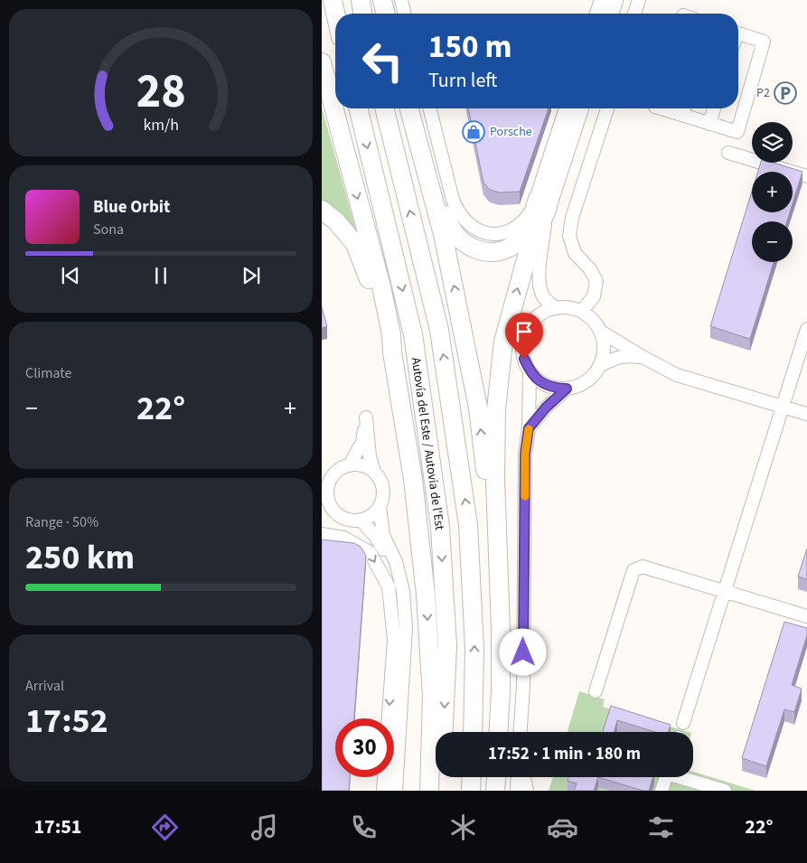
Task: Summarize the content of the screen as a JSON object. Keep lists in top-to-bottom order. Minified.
{"streets":{"highway":["Autovía del Este / Autovia de l'Est"]},"places":{"parking":["P2"],"shop":["Porsche"]},"page":{"turn":["150 m","Turn left"],"map_buttons":["+","−"],"song":["Blue Orbit","Sona"],"tile":["Climate",["Range · 50%","250 km"],["Arrival","17:52"]],"heat":["−","22°","+"],"limit":"30","trip":"17:52 · 1 min · 180 m","tabs":["17:51","22°"],"gauge":["28","km/h"]}}
